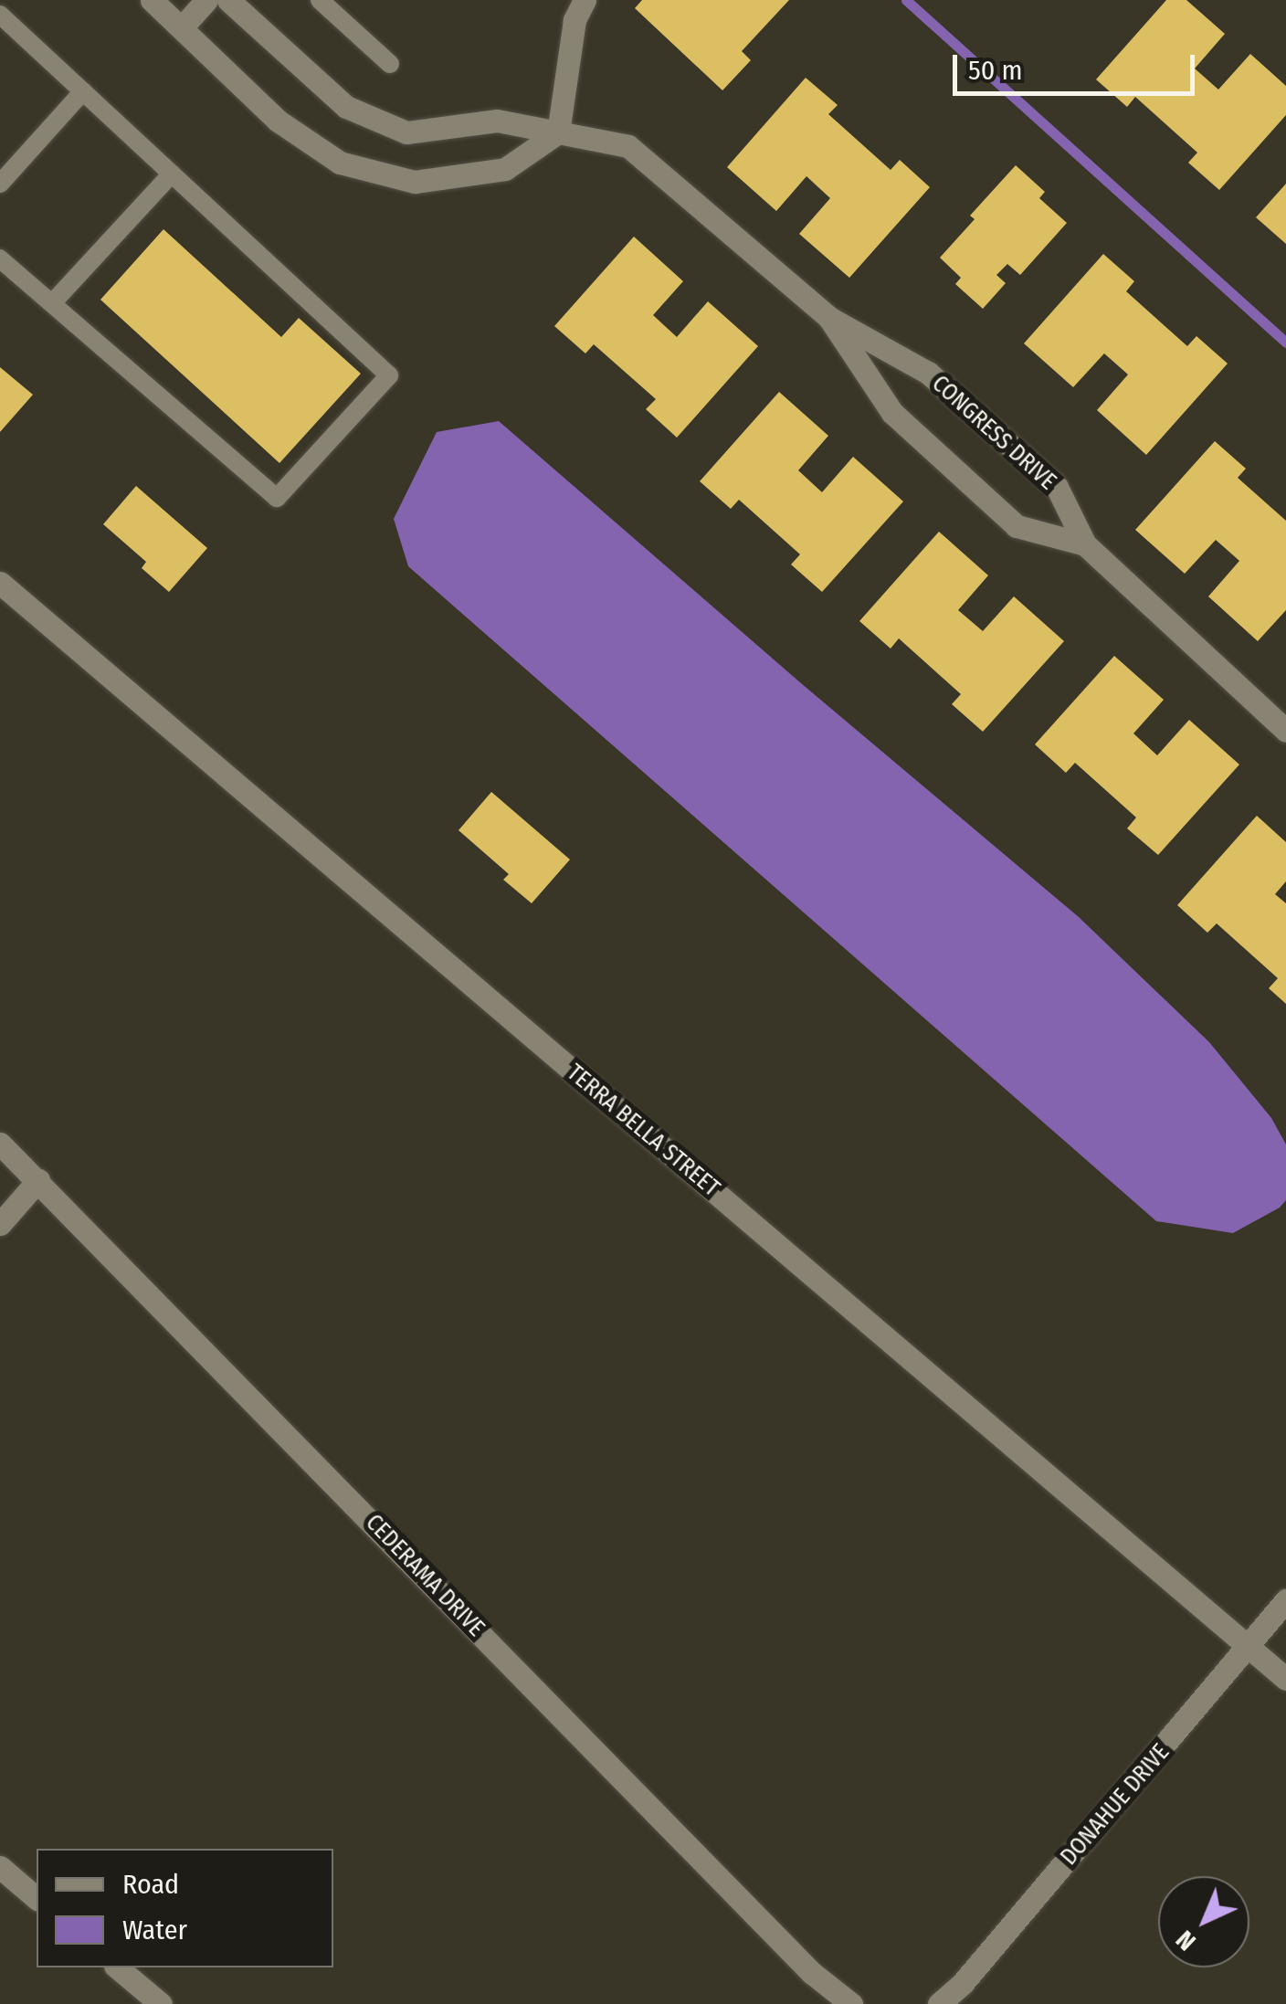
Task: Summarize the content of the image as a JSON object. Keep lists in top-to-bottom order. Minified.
{"streets":{"street":["CONGRESS DRIVE","TERRA BELLA STREET","CEDERAMA DRIVE","DONAHUE DRIVE"]},"crossings":[["TERRA BELLA STREET","DONAHUE DRIVE"]],"legend":["Road","Water"],"scale_bar":"50 m","north":"bottom left"}
